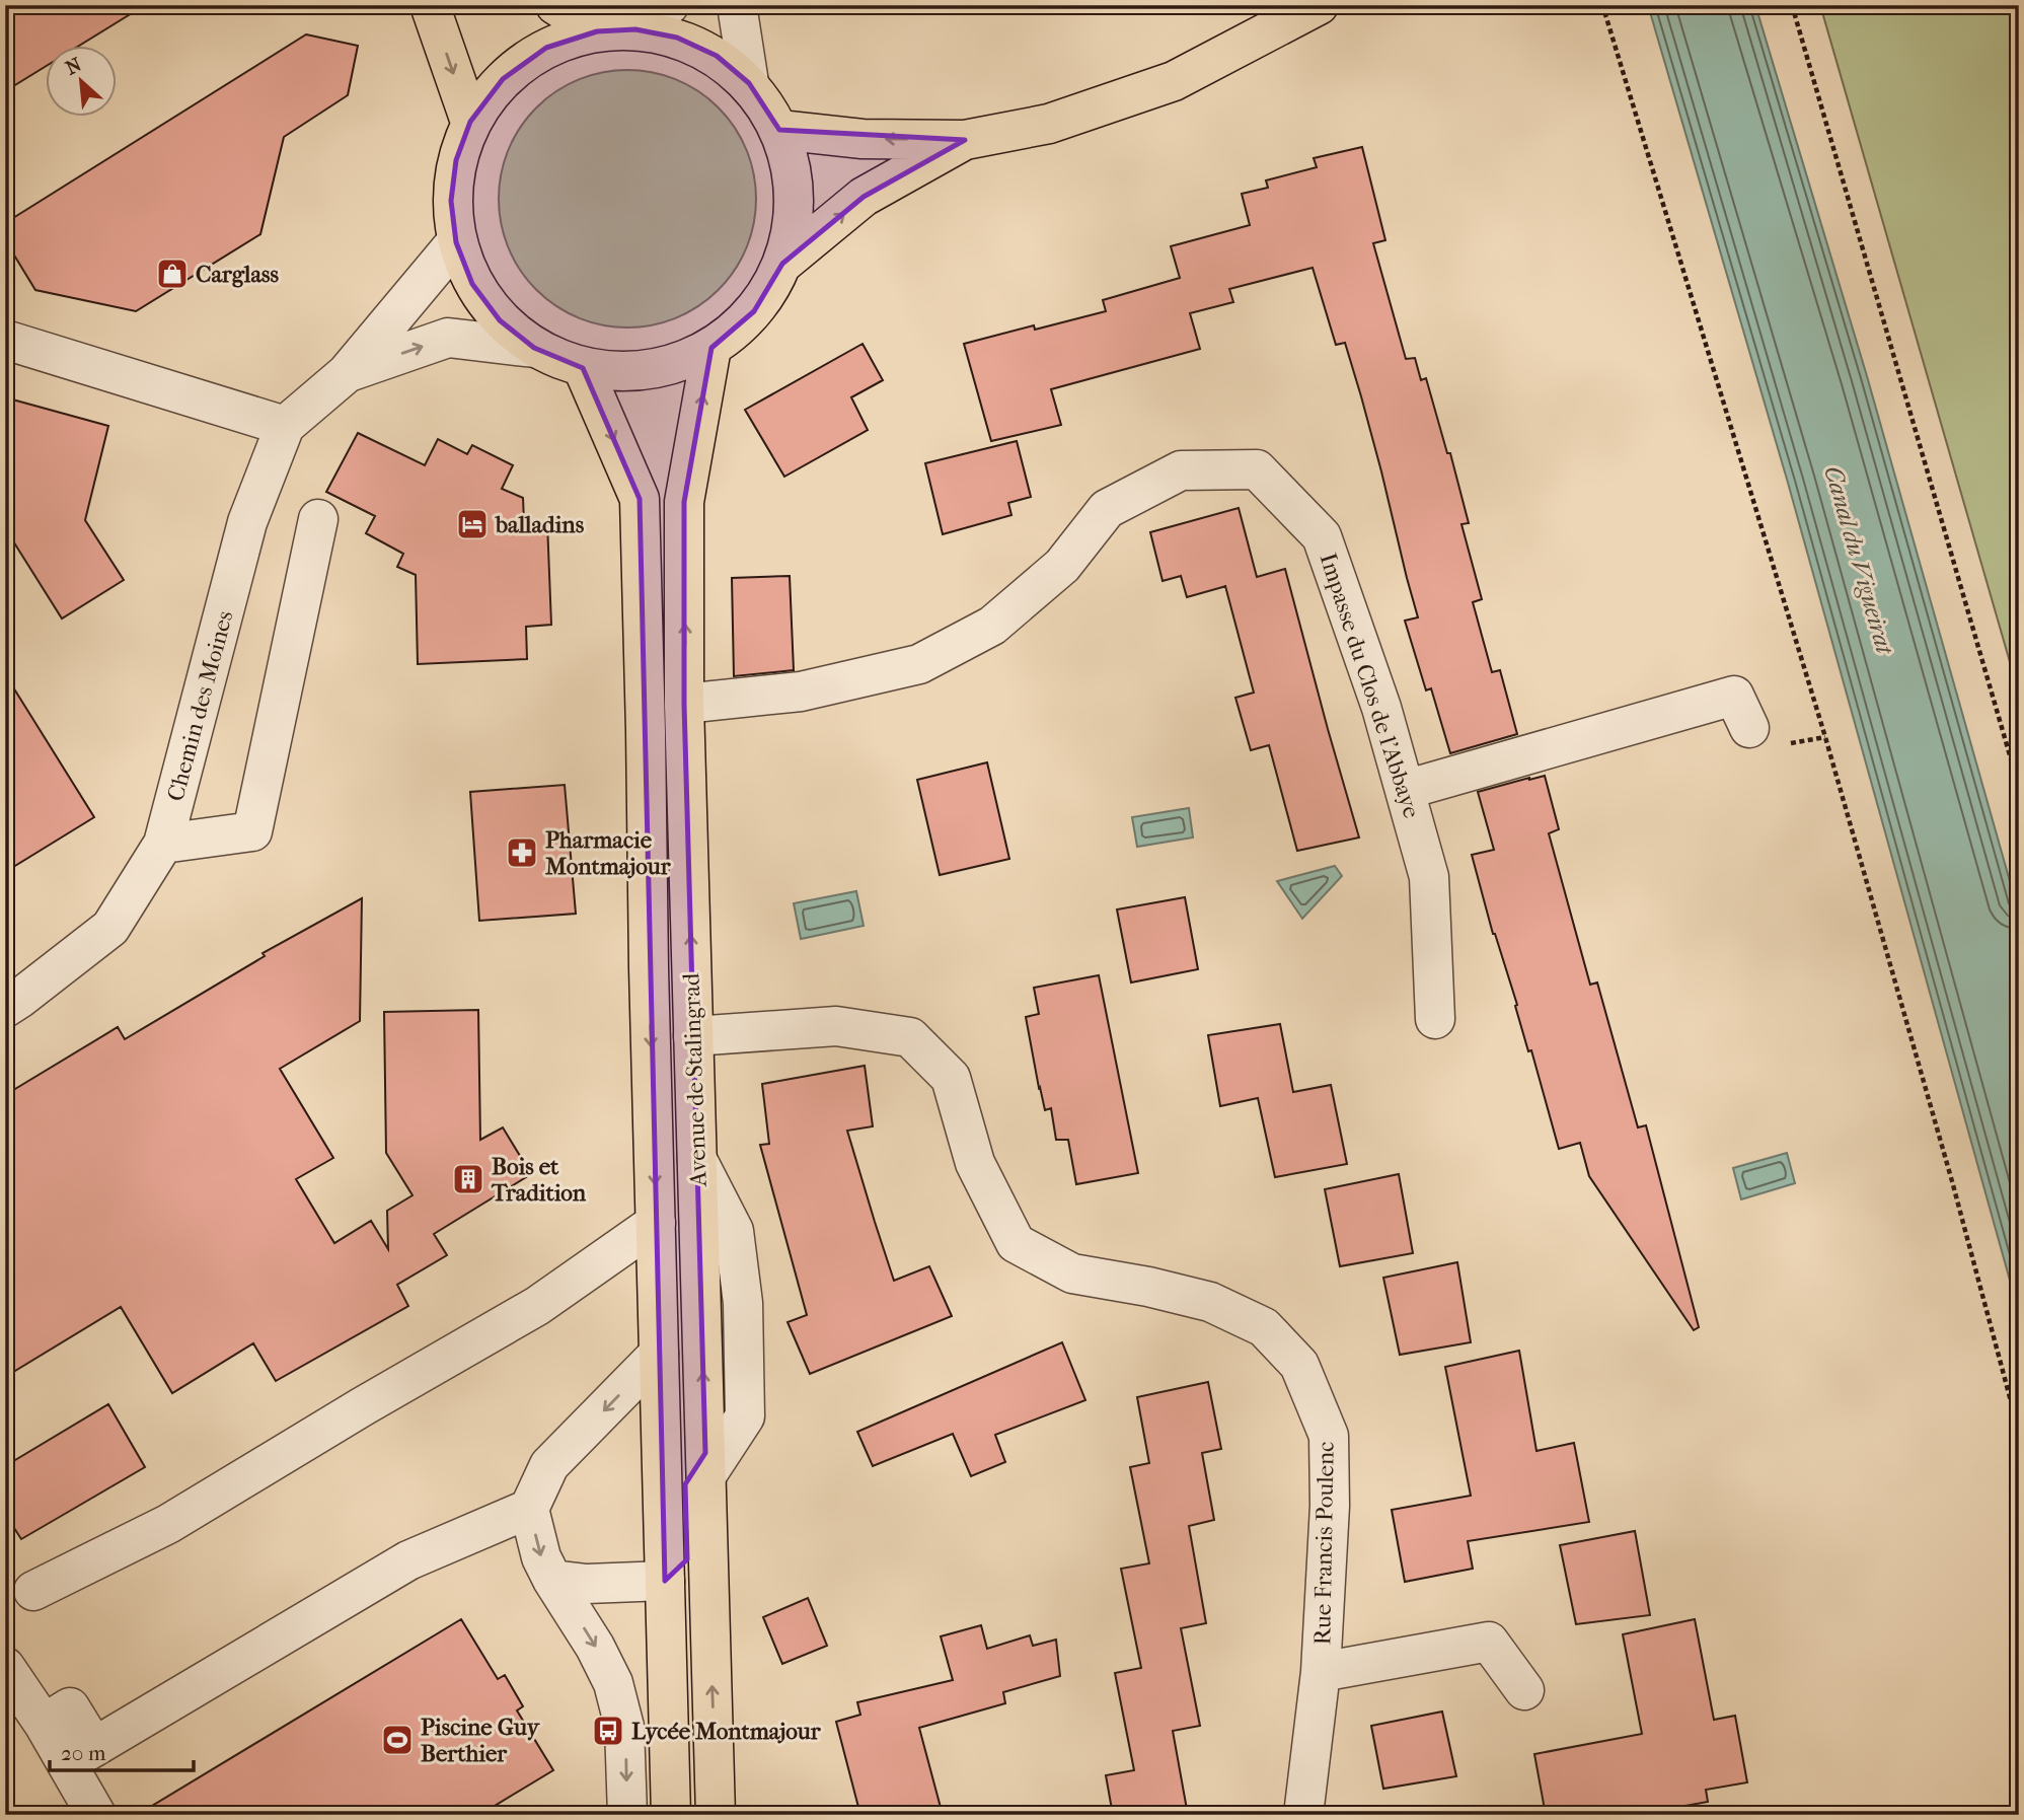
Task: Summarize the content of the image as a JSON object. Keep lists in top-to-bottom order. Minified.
{"streets":{"main road":["Avenue de Stalingrad"],"street":["Impasse du Clos de l'Abbaye","Chemin des Moines","Rue Francis Poulenc"]},"crossings":[["Impasse du Clos de l'Abbaye","Avenue de Stalingrad"],["Avenue de Stalingrad","Rue Francis Poulenc"]],"water":["Canal du Vigueirat"],"places":{"shop":["Carglass"],"hotel":["balladins"],"pharmacy":["Pharmacie Montmajour"],"building":["Bois et Tradition"],"bus stop":["Lycée Montmajour"],"sports":["Piscine Guy Berthier"]},"scale_bar":"20 m","north":"top left"}
